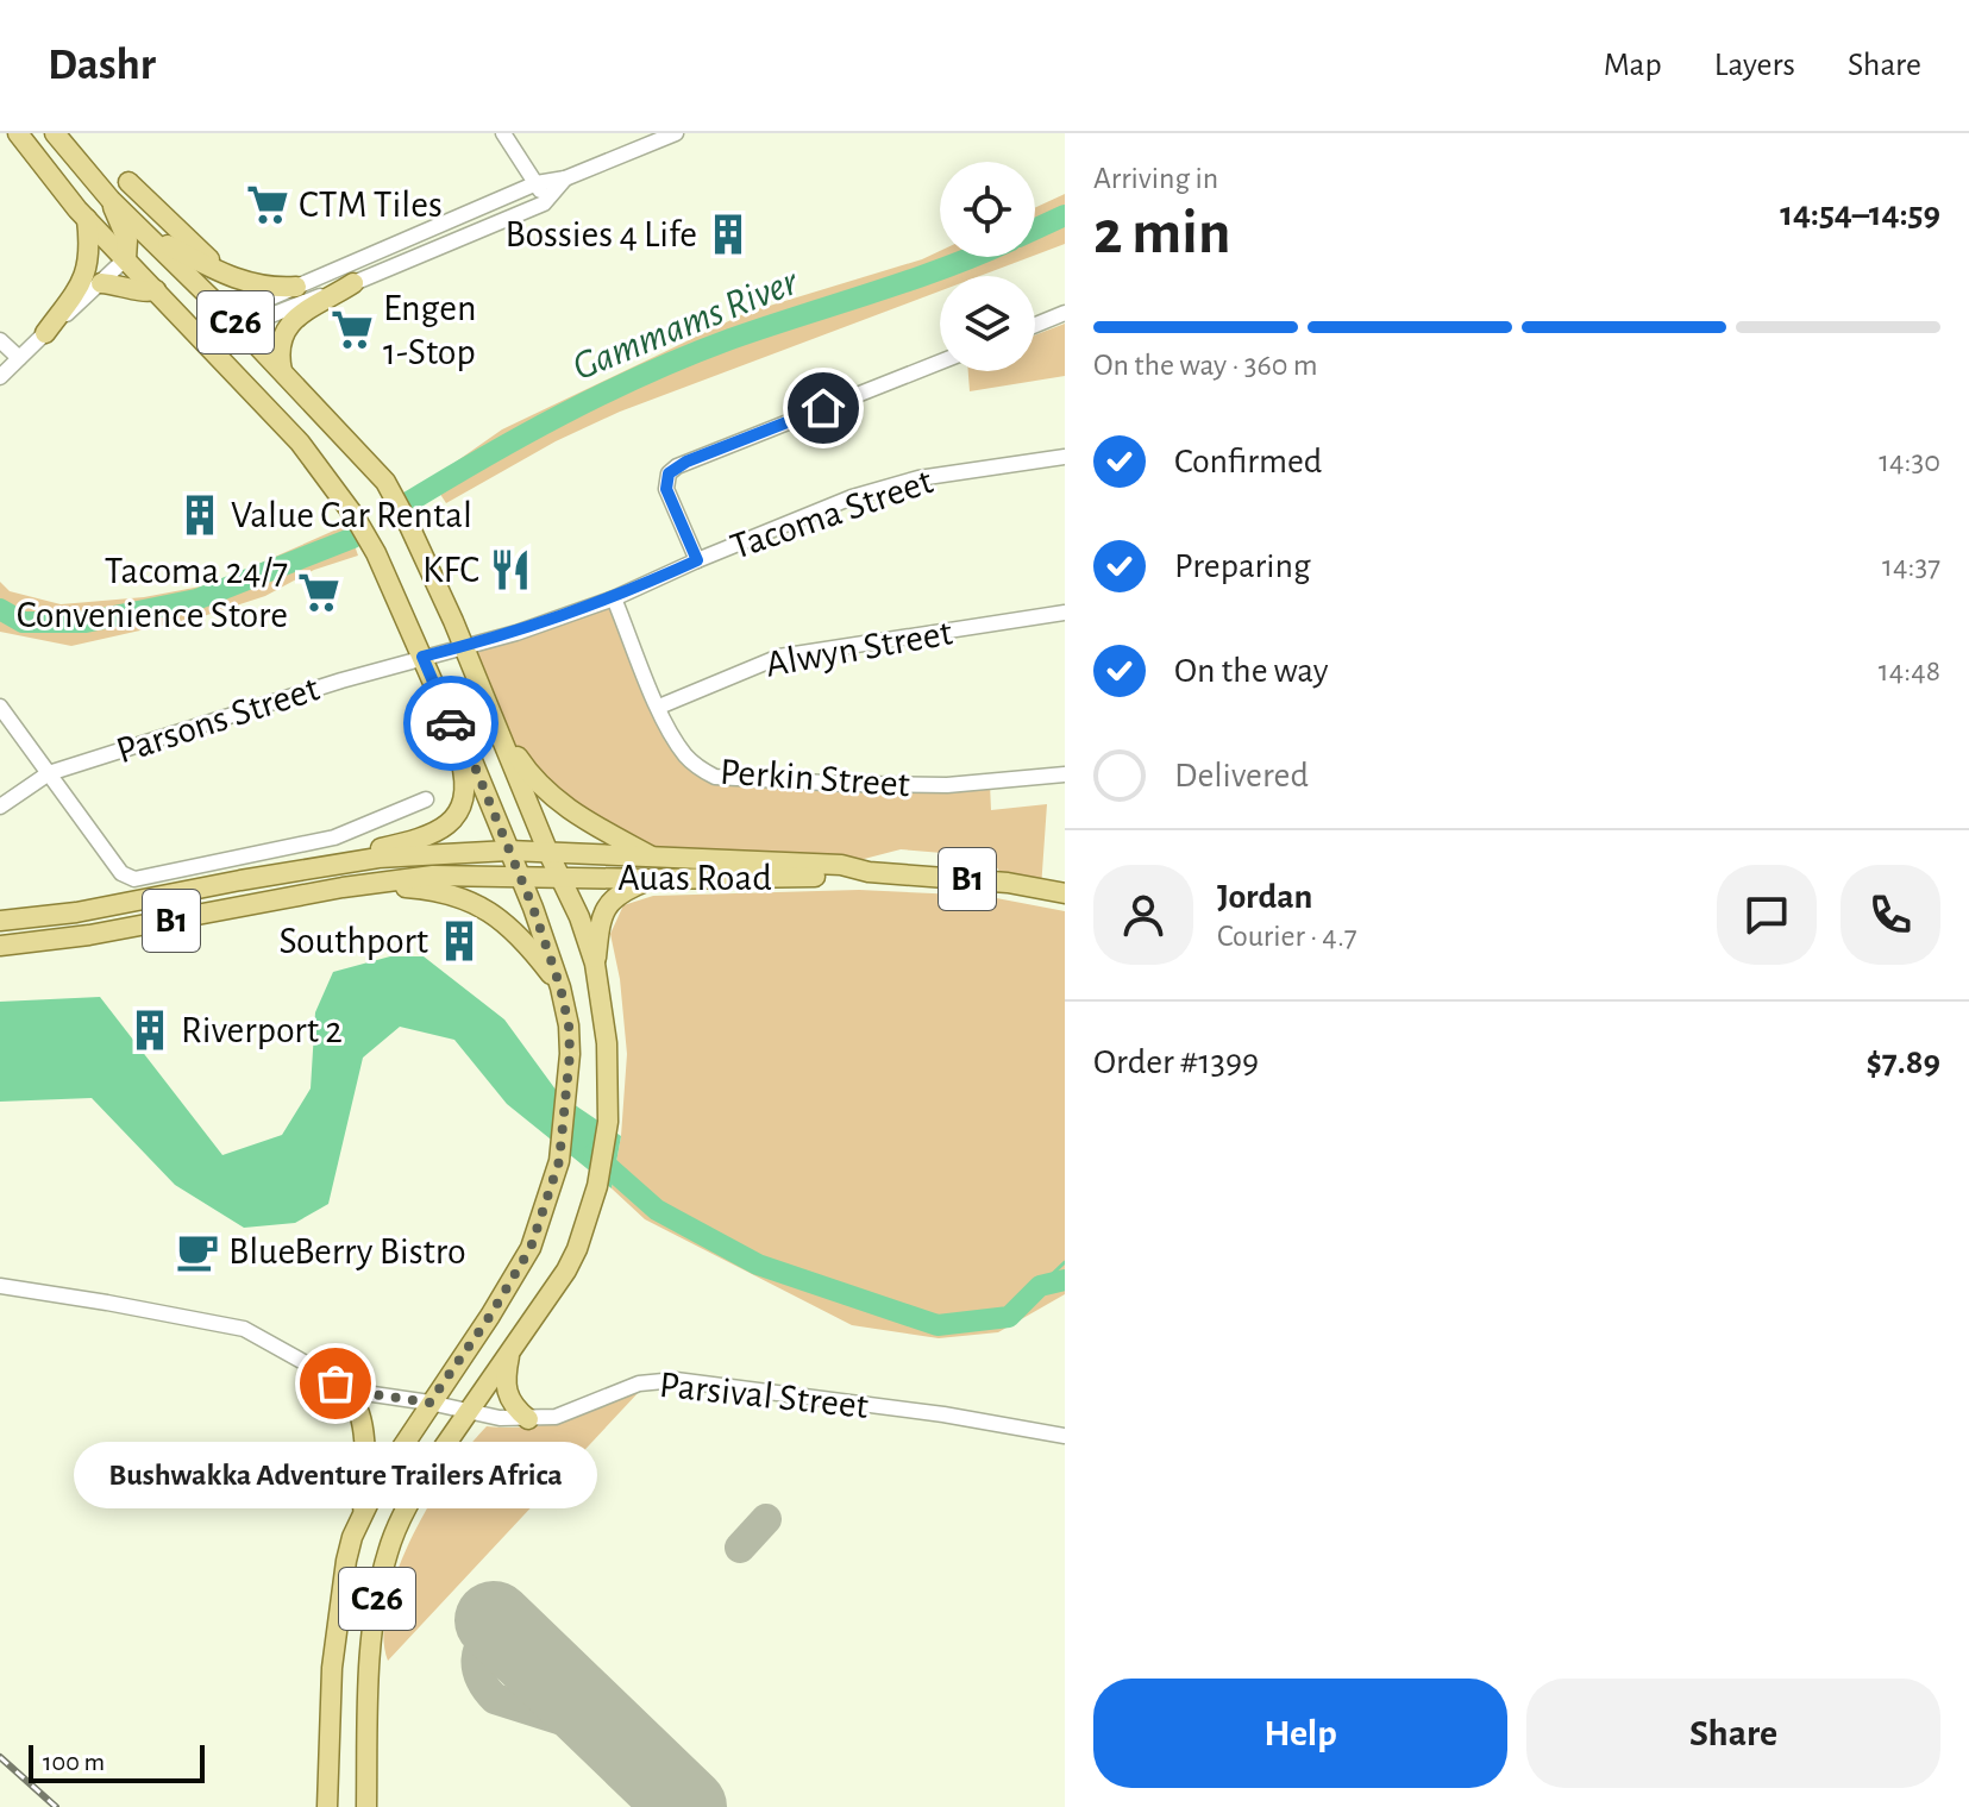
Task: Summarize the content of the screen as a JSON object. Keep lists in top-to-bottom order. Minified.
{"streets":{"main road":["C26","Auas Road","B1"],"street":["Tacoma Street","Alwyn Street","Parsons Street","Perkin Street","Parsival Street"]},"crossings":[["C26","Tacoma Street"],["C26","Parsons Street"],["C26","Auas Road"],["C26","B1"],["C26","Parsival Street"],["Tacoma Street","Parsons Street"],["Tacoma Street","Perkin Street"],["Alwyn Street","Perkin Street"],["Auas Road","B1"]],"water":["Gammams River"],"places":{"supermarket":["CTM Tiles","Engen 1-Stop","Tacoma 24/7 Convenience Store"],"building":["Bossies 4 Life","Value Car Rental","Southport","Riverport 2"],"restaurant":["KFC"],"cafe":["BlueBerry Bistro"],"other":["Bushwakka Adventure Trailers Africa"]},"scale_bar":"100 m","page":{"header":"Dashr","nav":["Map","Layers","Share"],"heading":["2 min","Arriving in","14:54–14:59"],"panel":["Jordan","Courier · 4.7","Order #1399","$7.89"],"bar":"On the way · 360 m","list":[["Confirmed","14:30"],["Preparing","14:37"],["On the way","14:48"],"Delivered"],"bubble":"Bushwakka Adventure Trailers Africa","buttons":["Help","Share"],"scale":"100 m"}}
